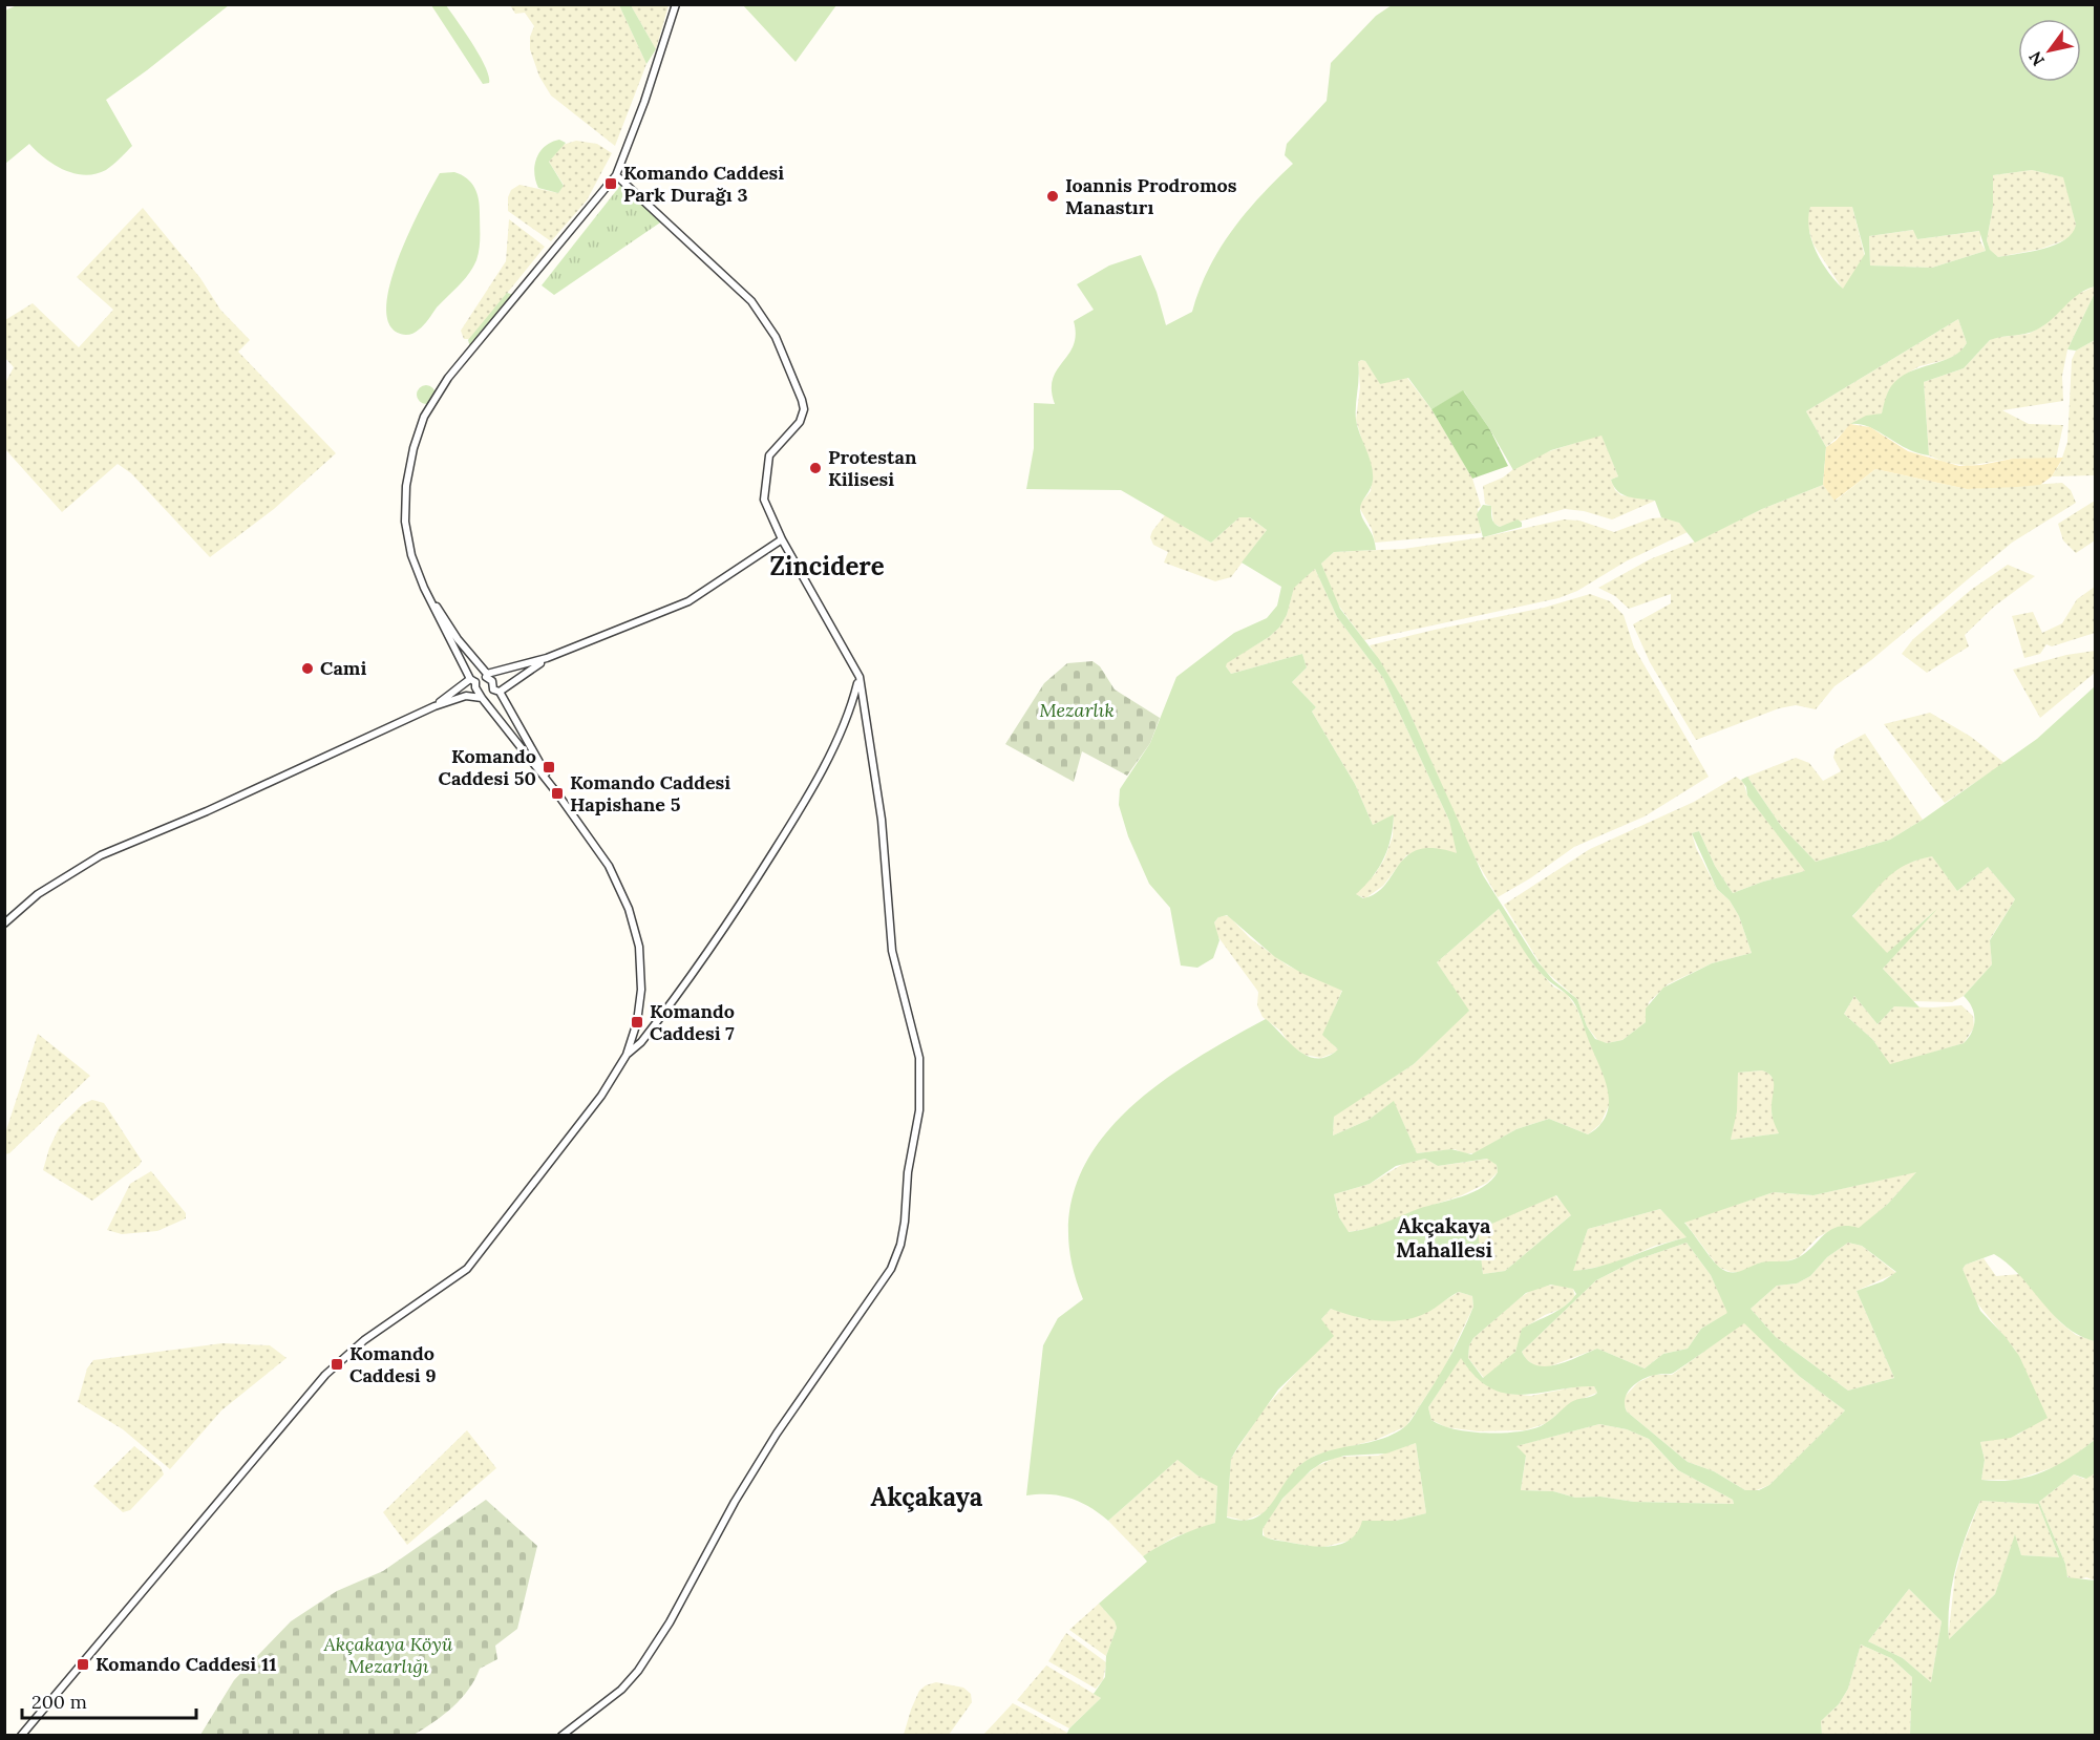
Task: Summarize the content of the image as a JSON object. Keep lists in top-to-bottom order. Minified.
{"districts":["Zincidere","Akçakaya Mahallesi","Akçakaya"],"parks":["Mezarlık","Akçakaya Köyü Mezarlığı"],"places":{"transit":["Komando Caddesi Park Durağı 3","Komando Caddesi 50","Komando Caddesi Hapishane 5","Komando Caddesi 7","Komando Caddesi 9","Komando Caddesi 11"],"other":["Ioannis Prodromos Manastırı","Protestan Kilisesi","Cami"]},"scale_bar":"200 m","north":"bottom left"}
